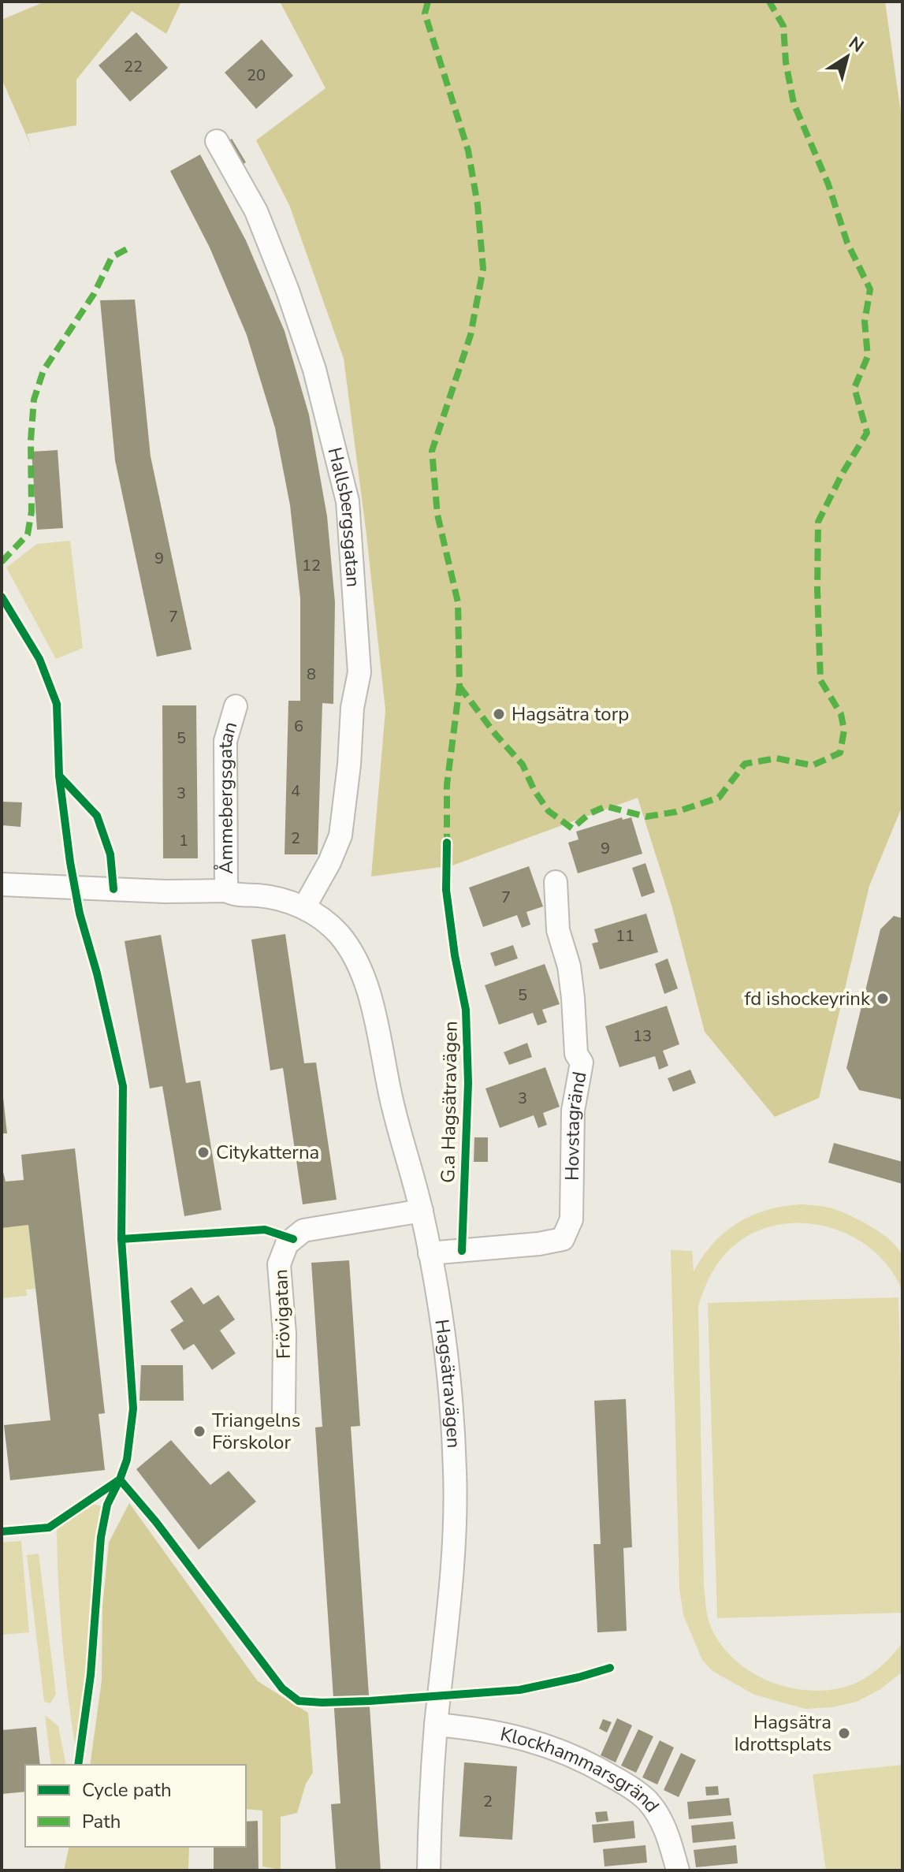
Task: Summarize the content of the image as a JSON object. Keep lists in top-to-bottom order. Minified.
{"streets":{"street":["Hallsbergsgatan","Åmmebergsgatan","Hovstagränd","Frövigatan","Hagsätravägen","Klockhammarsgränd"],"cycle path":["G.a Hagsätravägen"]},"crossings":[["Hallsbergsgatan","Hagsätravägen"],["Hovstagränd","Hagsätravägen"],["Frövigatan","Hagsätravägen"],["Hagsätravägen","Klockhammarsgränd"]],"places":["Hagsätra torp","fd ishockeyrink","Citykatterna","Triangelns Förskolor","Hagsätra Idrottsplats"],"house_numbers":["22","20","9","12","7","8","6","5","4","3","2","1","9","7","11","5","13","3","2"],"legend":["Cycle path","Path"],"north":"top right"}
